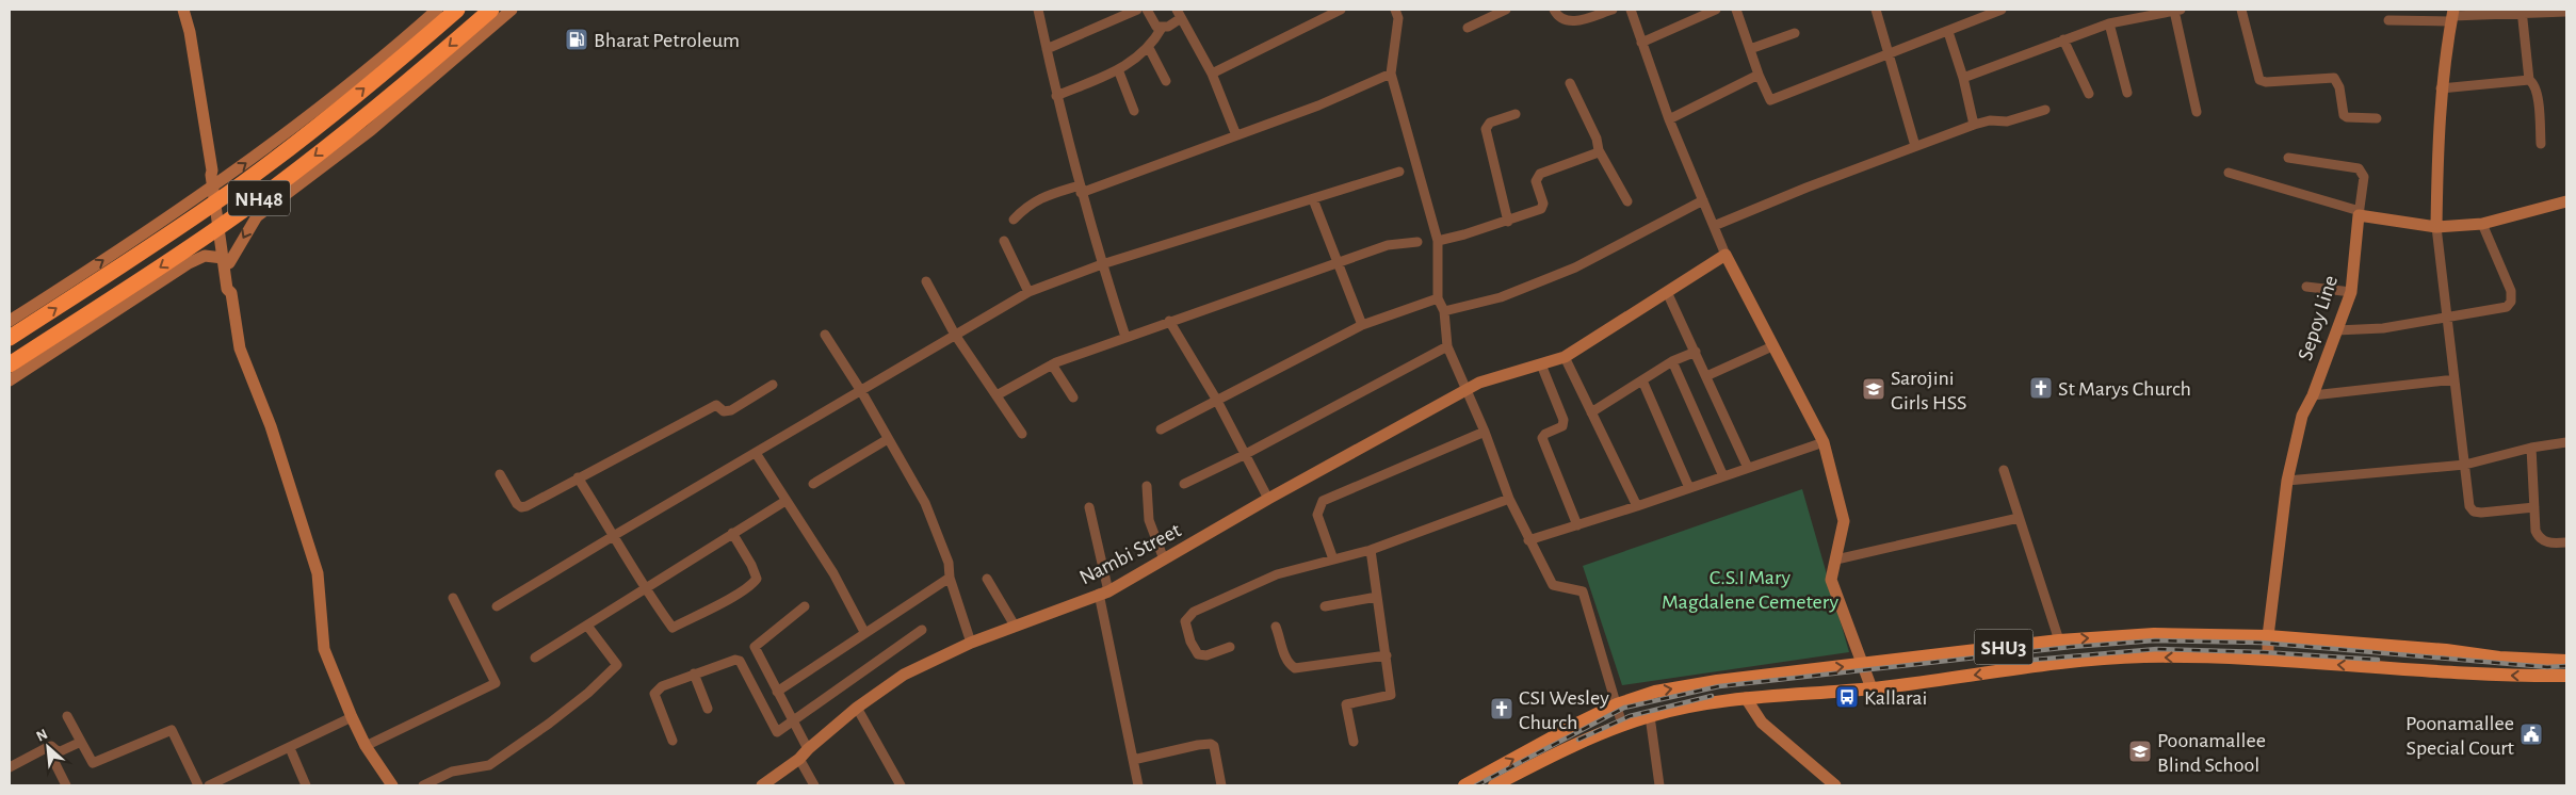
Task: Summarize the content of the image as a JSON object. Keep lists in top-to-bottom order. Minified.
{"streets":{"highway":["NH48"],"main road":["SHU3"],"street":["Sepoy Line","Nambi Street"]},"crossings":[["Sepoy Line","SHU3"]],"parks":["C.S.I Mary Magdalene Cemetery"],"places":{"fuel station":["Bharat Petroleum"],"church":["St Marys Church","CSI Wesley Church"],"school or university":["Sarojini Girls HSS","Poonamallee Blind School"],"bus stop":["Kallarai"],"public building":["Poonamallee Special Court"]},"north":"top left"}
